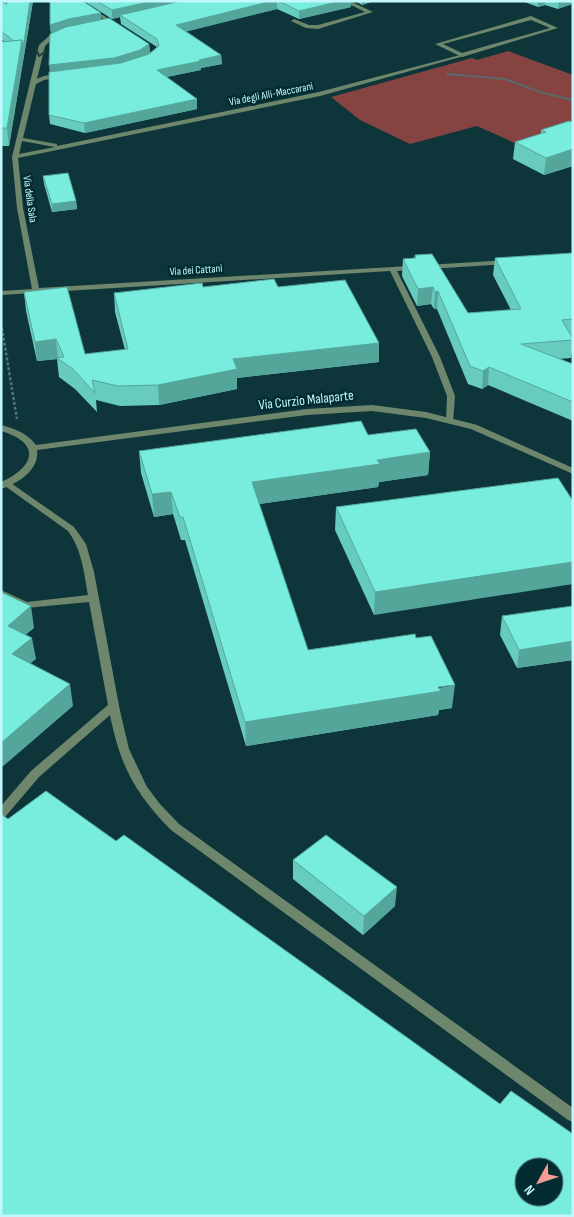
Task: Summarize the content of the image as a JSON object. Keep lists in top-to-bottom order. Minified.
{"streets":{"street":["Via degli Alli-Maccarani","Via della Sala","Via dei Cattani","Via Curzio Malaparte"]},"crossings":[["Via degli Alli-Maccarani","Via della Sala"],["Via della Sala","Via dei Cattani"]],"north":"bottom left"}
